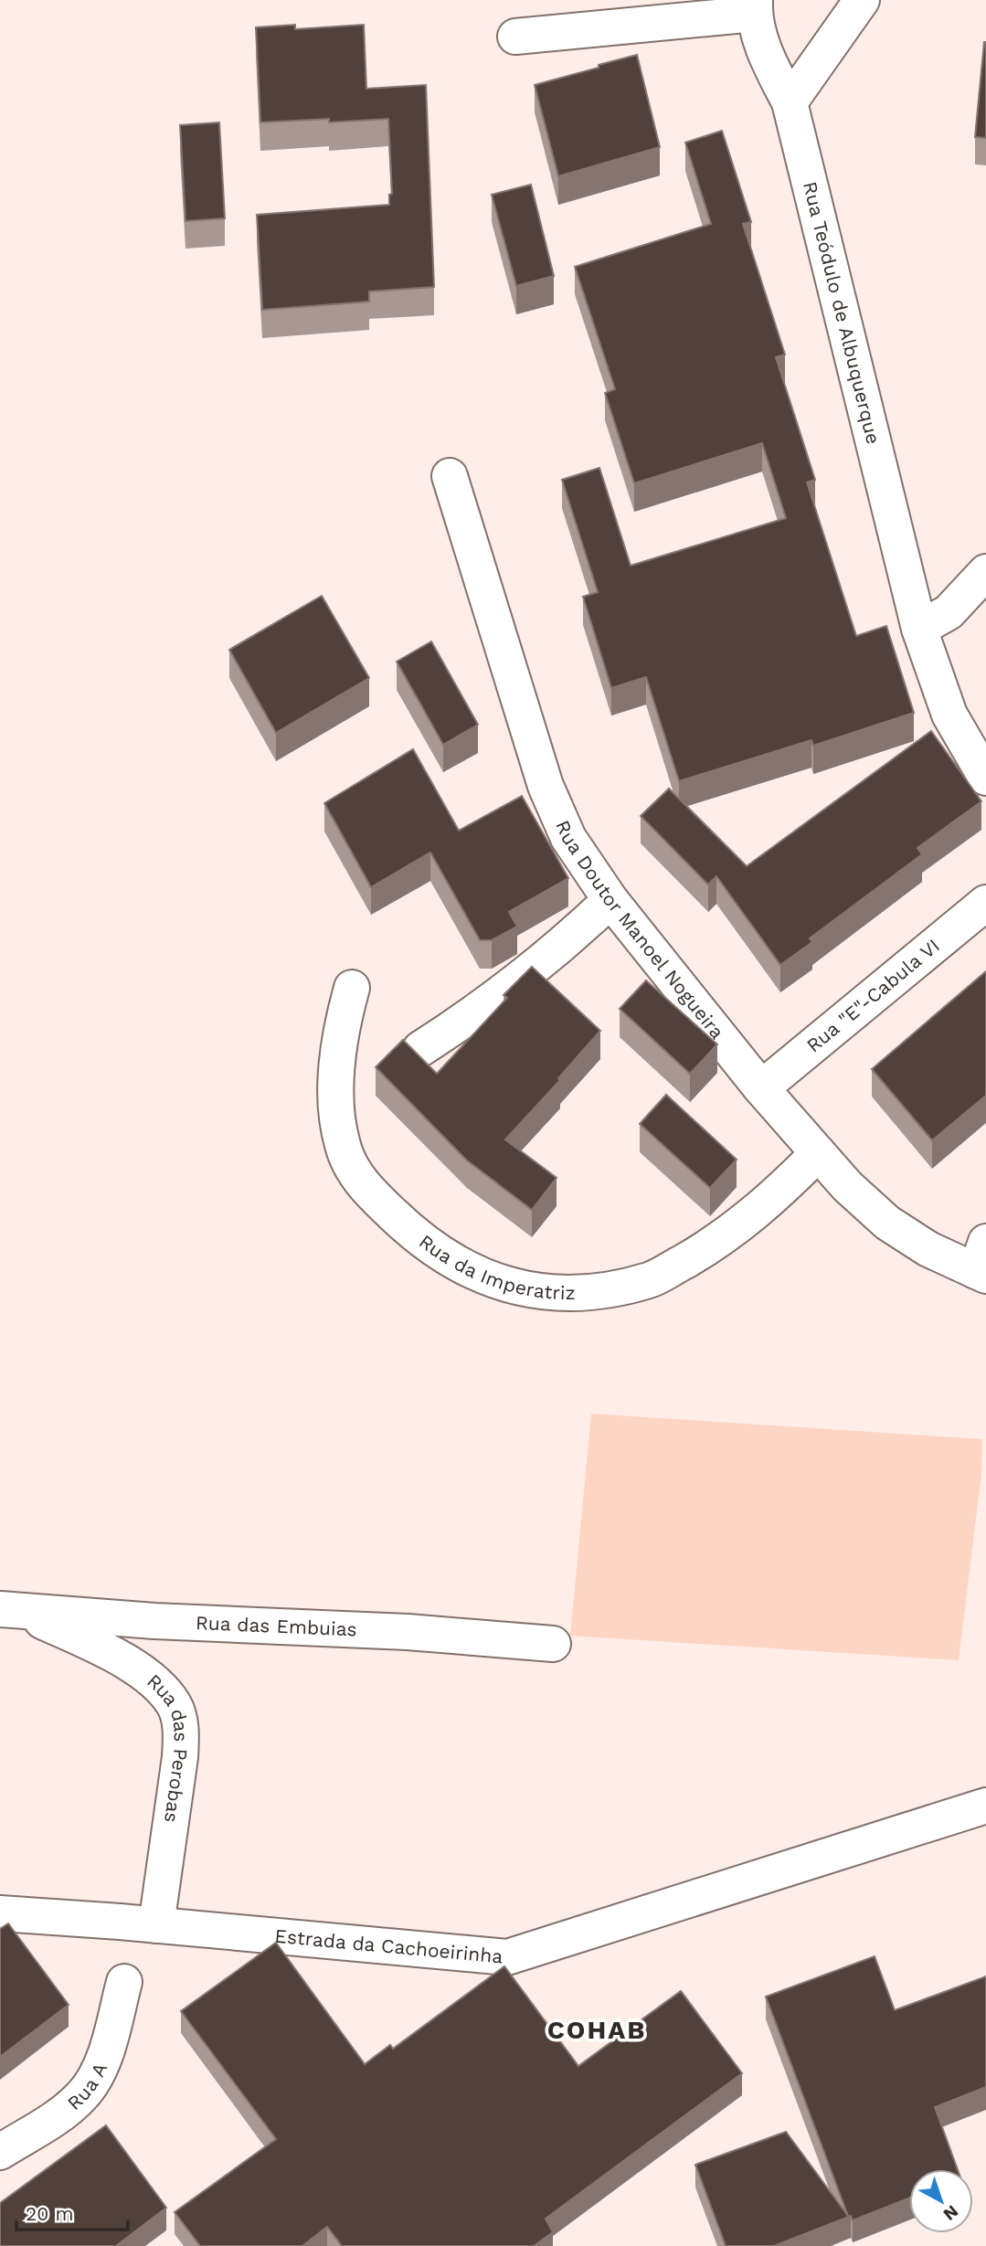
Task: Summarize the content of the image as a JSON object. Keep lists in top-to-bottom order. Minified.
{"streets":{"street":["Rua Teódulo de Albuquerque","Rua Doutor Manoel Nogueira","Rua \"E\"-Cabula VI","Rua da Imperatriz","Rua das Embuias","Rua das Perobas","Estrada da Cachoeirinha","Rua A"]},"crossings":[["Rua Doutor Manoel Nogueira","Rua \"E\"-Cabula VI"],["Rua Doutor Manoel Nogueira","Rua da Imperatriz"],["Rua das Embuias","Rua das Perobas"],["Rua das Perobas","Estrada da Cachoeirinha"]],"districts":["COHAB"],"scale_bar":"20 m","north":"bottom right"}
